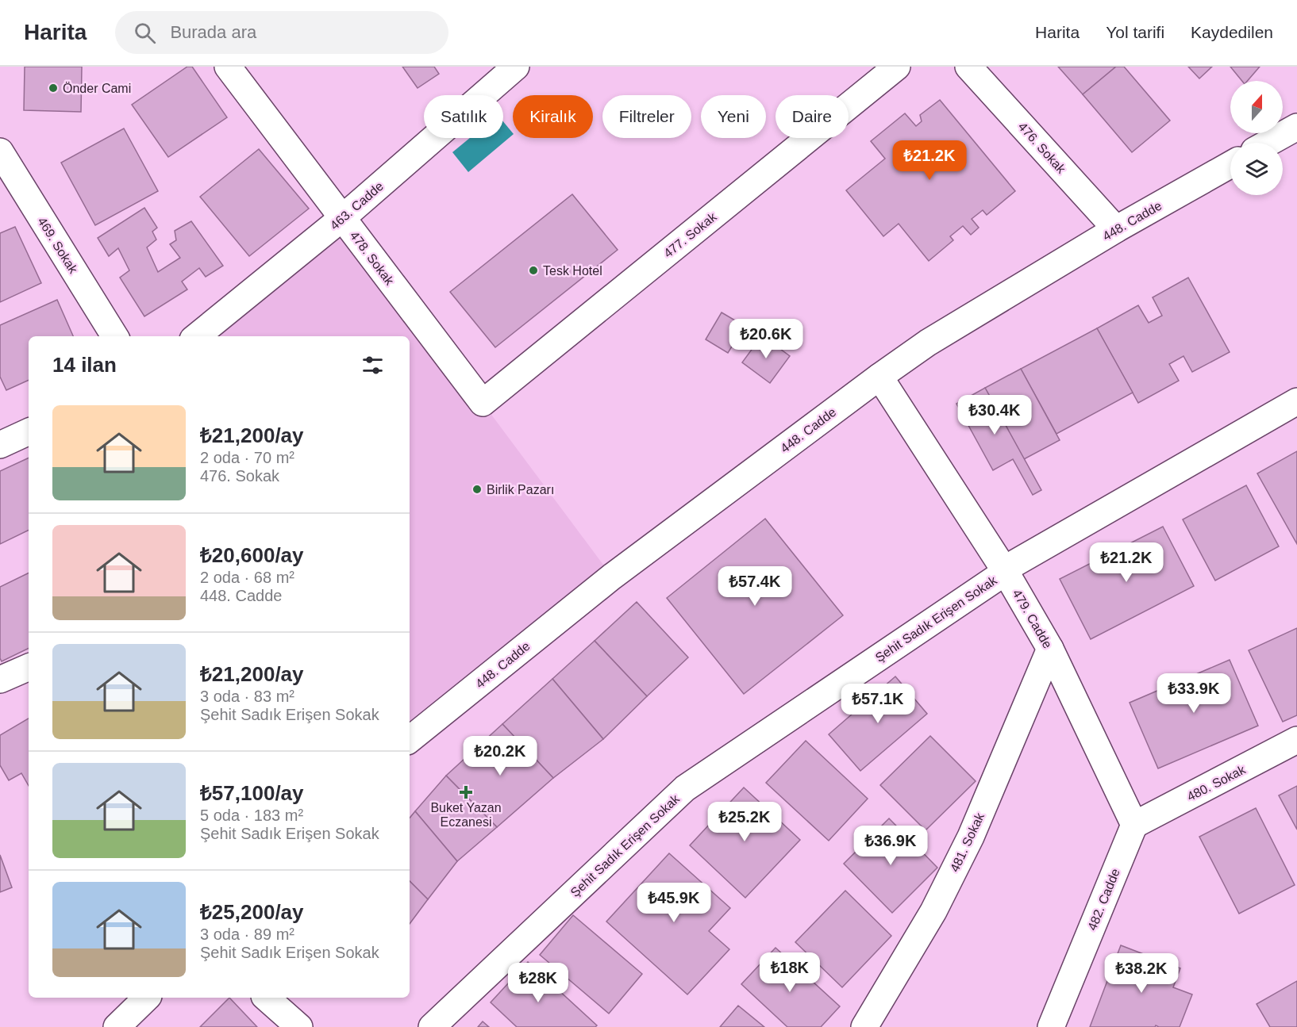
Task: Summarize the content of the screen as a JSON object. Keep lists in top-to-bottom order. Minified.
{"streets":{"street":["476. Sokak","463. Cadde","448. Cadde","477. Sokak","469. Sokak","478. Sokak","Şehit Sadık Erişen Sokak","479. Cadde","480. Sokak","481. Sokak","482. Cadde"]},"crossings":[["476. Sokak","448. Cadde"],["463. Cadde","478. Sokak"],["448. Cadde","479. Cadde"],["477. Sokak","478. Sokak"],["Şehit Sadık Erişen Sokak","479. Cadde"],["479. Cadde","480. Sokak"],["479. Cadde","481. Sokak"],["479. Cadde","482. Cadde"],["480. Sokak","482. Cadde"]],"places":{"other":["Önder Cami","Tesk Hotel","Birlik Pazarı"],"health":["Buket Yazan Eczanesi"]},"north":"top","page":{"header":"Harita","search":"Burada ara","nav":["Harita","Yol tarifi","Kaydedilen"],"chip":["Satılık","Kiralık","Filtreler","Yeni","Daire"],"price":["₺21.2K","₺20.6K","₺30.4K","₺21.2K","₺57.4K","₺33.9K","₺57.1K","₺20.2K","₺25.2K","₺36.9K","₺45.9K","₺18K","₺38.2K","₺28K"],"heading":"14 ilan","list":[{"name":"₺21,200/ay","note":"2 oda · 70 m² · 476. Sokak"},{"name":"₺20,600/ay","note":"2 oda · 68 m² · 448. Cadde"},{"name":"₺21,200/ay","note":"3 oda · 83 m² · Şehit Sadık Erişen Sokak"},{"name":"₺57,100/ay","note":"5 oda · 183 m² · Şehit Sadık Erişen Sokak"},{"name":"₺25,200/ay","note":"3 oda · 89 m² · Şehit Sadık Erişen Sokak"}]}}
